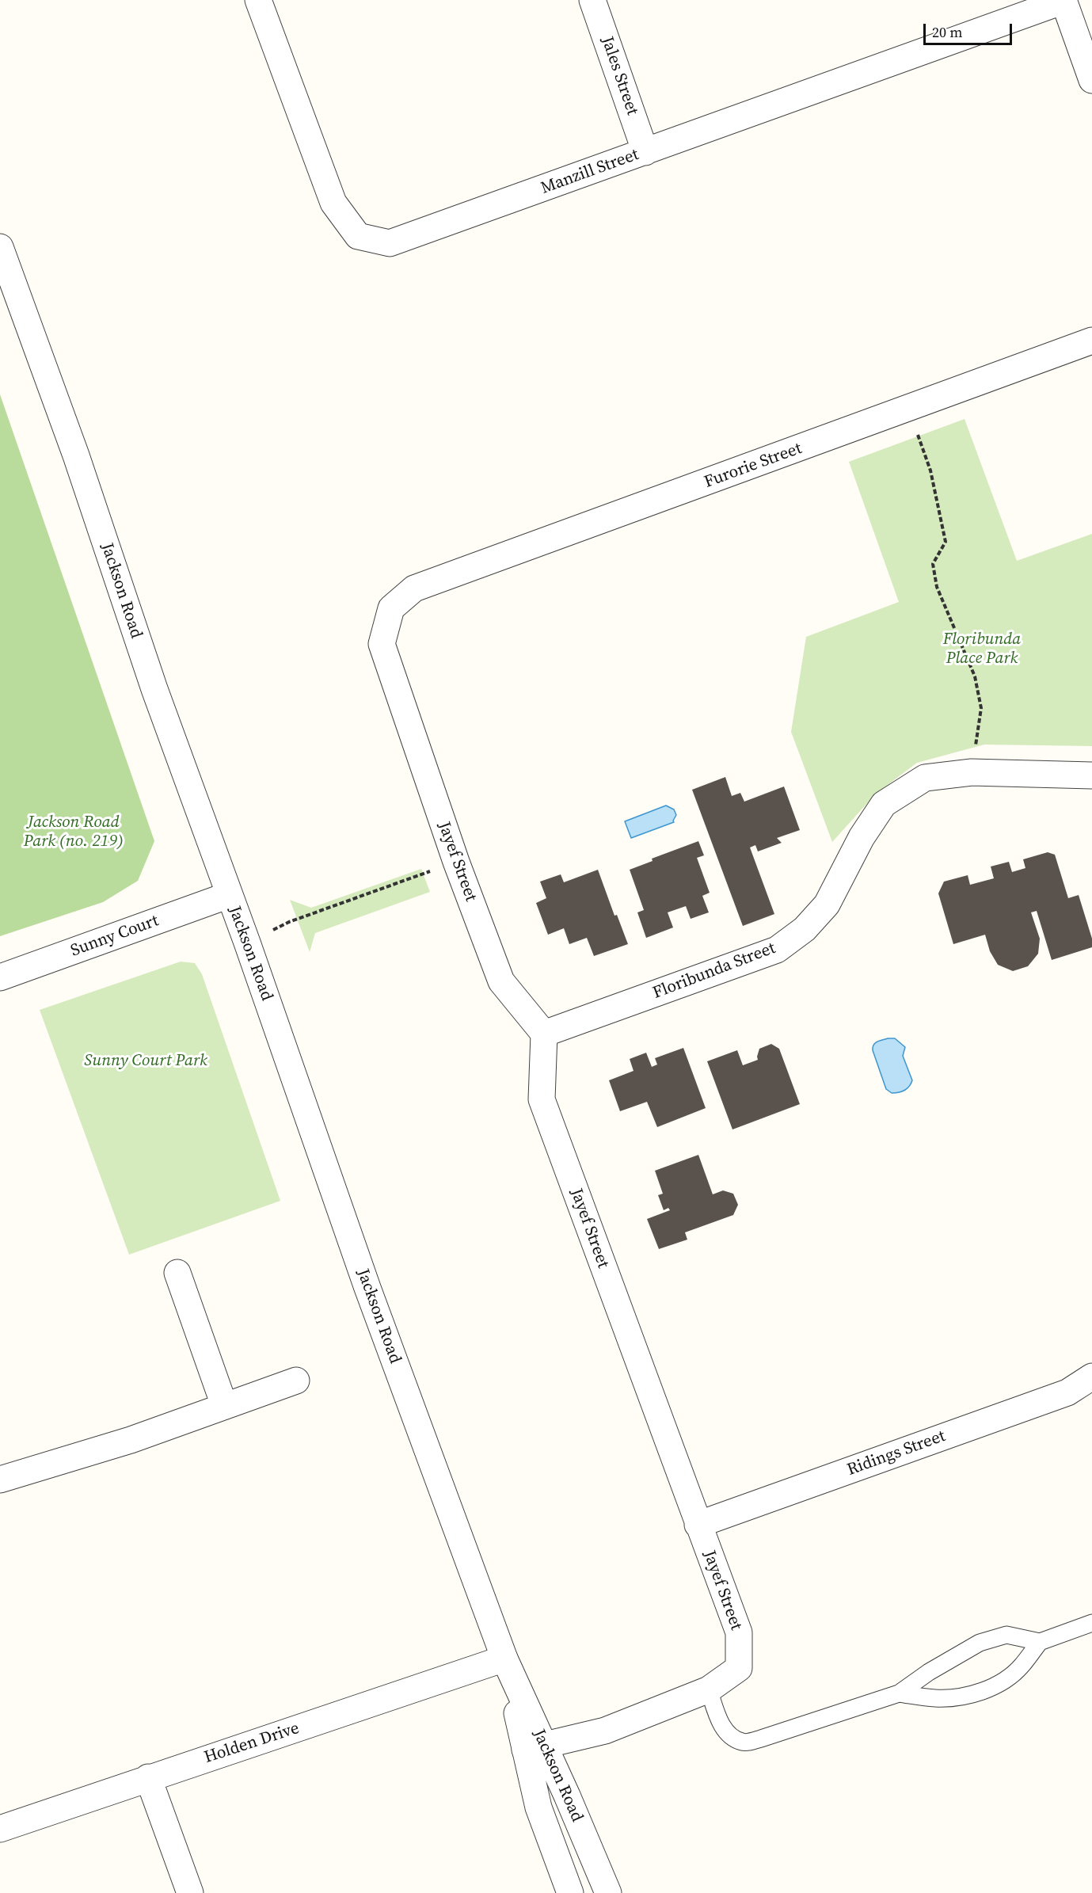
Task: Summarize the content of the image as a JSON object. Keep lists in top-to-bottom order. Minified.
{"streets":{"street":["Jales Street","Manzill Street","Furorie Street","Jackson Road","Jayef Street","Sunny Court","Floribunda Street","Ridings Street","Holden Drive"]},"crossings":[["Jales Street","Manzill Street"],["Furorie Street","Jayef Street"],["Jackson Road","Jayef Street"],["Jackson Road","Sunny Court"],["Jackson Road","Holden Drive"],["Jayef Street","Floribunda Street"],["Jayef Street","Ridings Street"]],"parks":["Floribunda Place Park","Jackson Road Park (no. 219)","Sunny Court Park"],"scale_bar":"20 m"}
